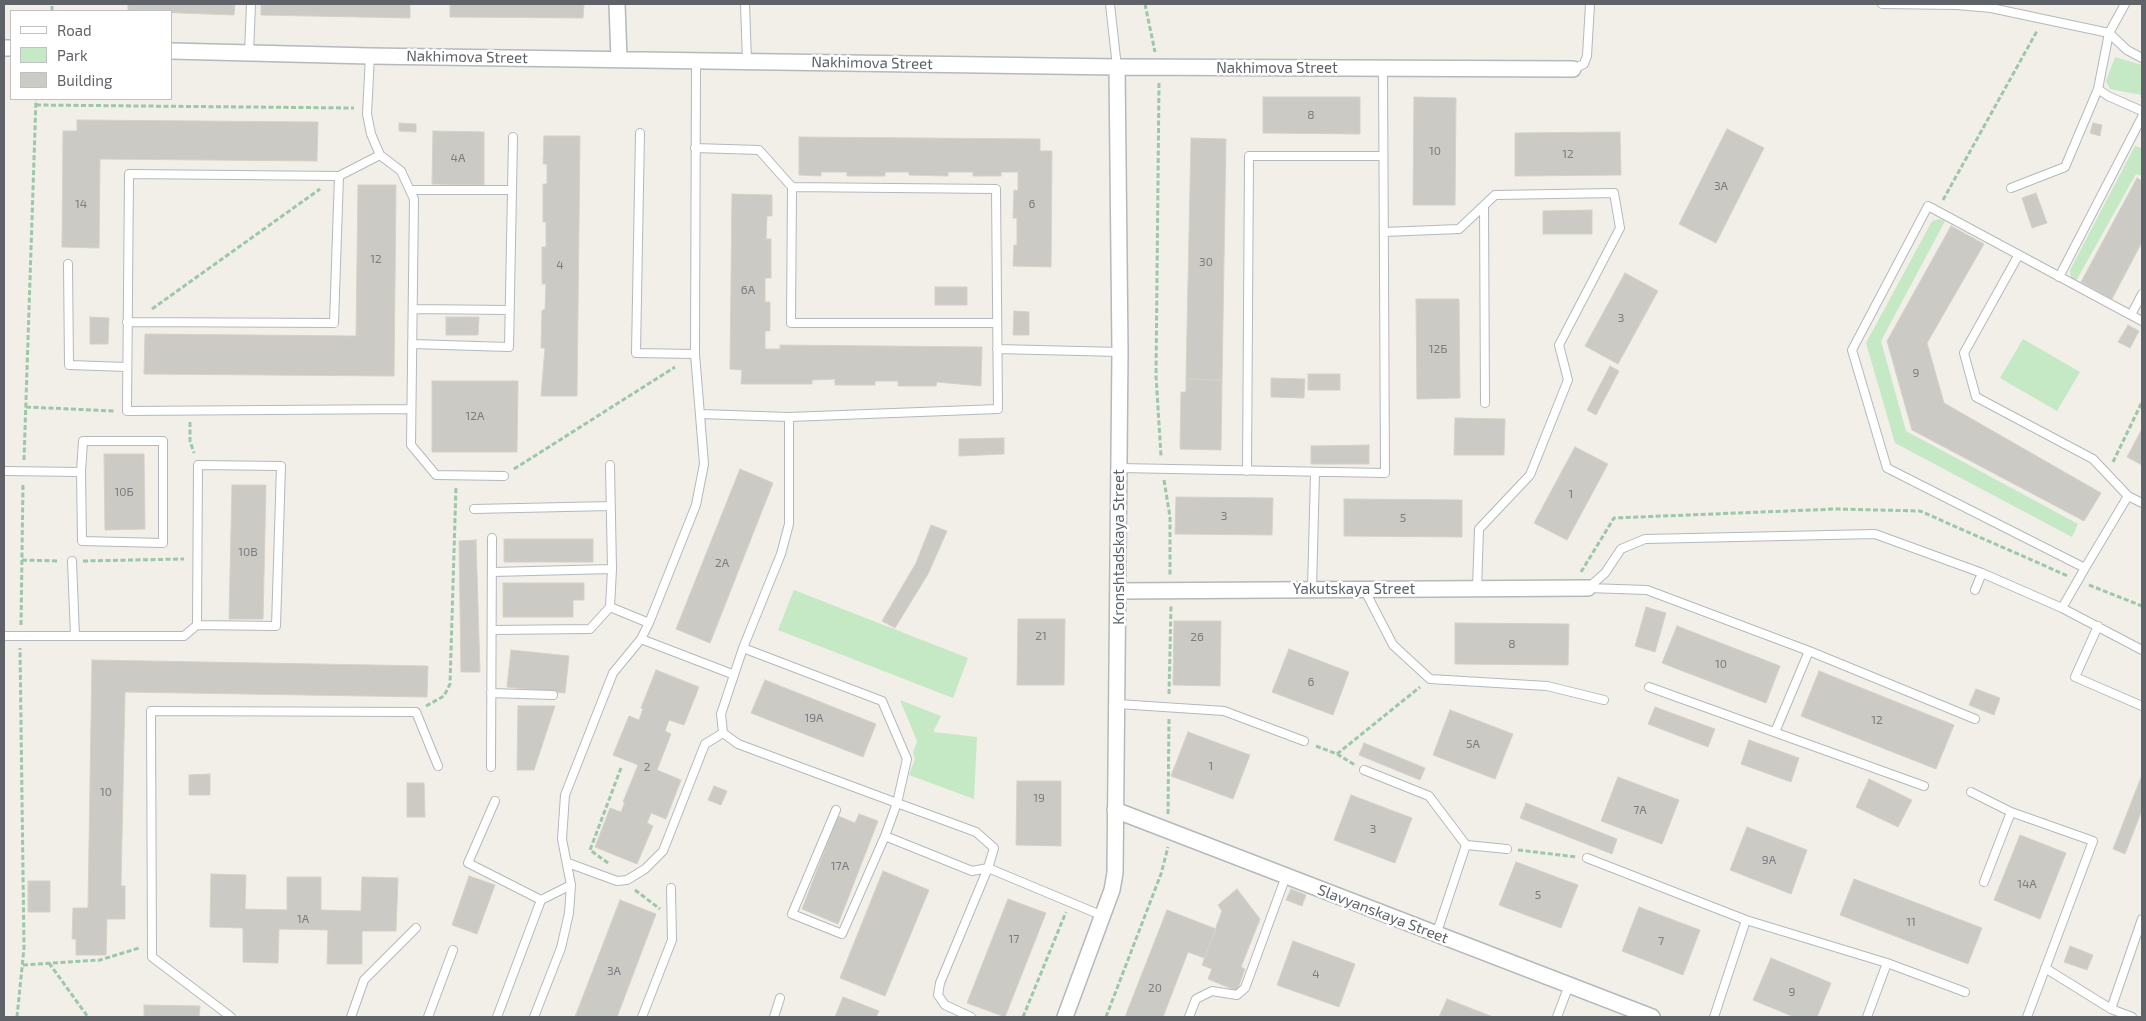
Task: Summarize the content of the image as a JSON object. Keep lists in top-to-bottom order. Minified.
{"streets":{"street":["Nakhimova Street","Kronshtadskaya Street","Yakutskaya Street","Slavyanskaya Street"]},"crossings":[["Nakhimova Street","Kronshtadskaya Street"],["Kronshtadskaya Street","Yakutskaya Street"],["Kronshtadskaya Street","Slavyanskaya Street"]],"house_numbers":["8","10","12","4А","3А","14","6","12","30","4","6А","3","12Б","9","12А","10Б","1","3","5","10В","2А","21","26","8","10","6","19А","12","5А","1","2","10","19","7А","3","9А","17А","14А","5","1А","11","17","7","3А","4","20","9"],"legend":["Road","Park","Building"]}
